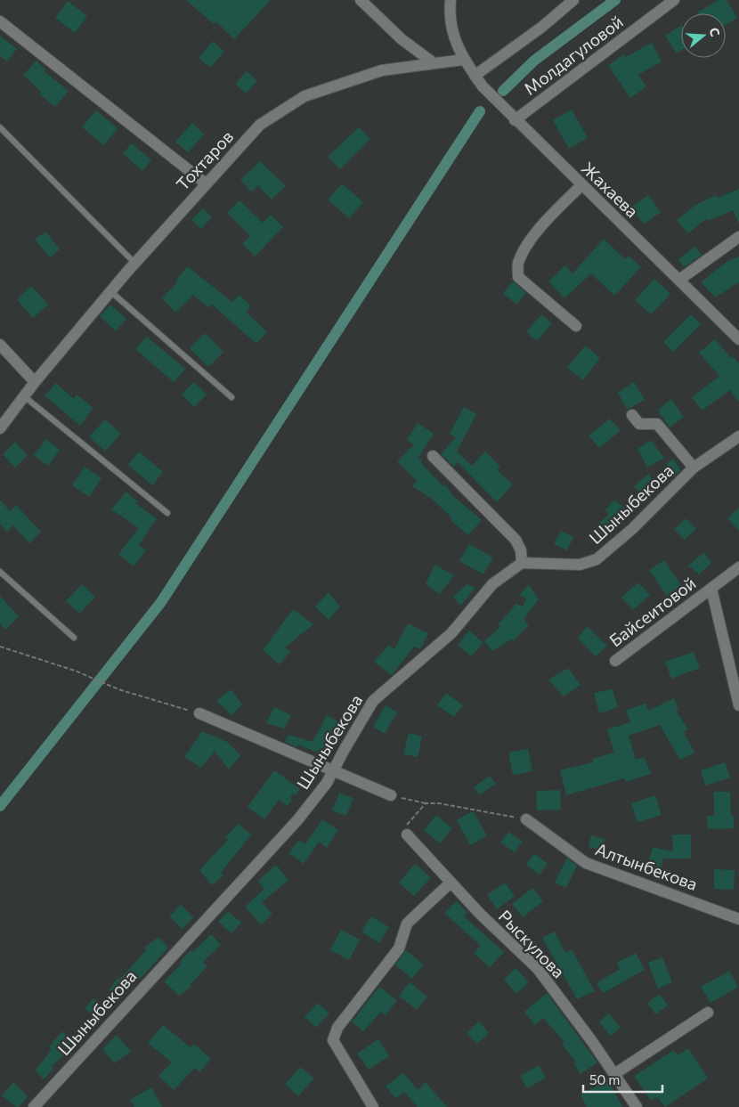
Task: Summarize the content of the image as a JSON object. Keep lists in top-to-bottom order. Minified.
{"streets":{"street":["Молдагуловой","Тохтаров","Жахаева","Шыныбекова","Байсеитовой","Алтынбекова","Рыскулова"]},"crossings":[["Молдагуловой","Жахаева"],["Тохтаров","Жахаева"]],"scale_bar":"50 m","north":"right"}
